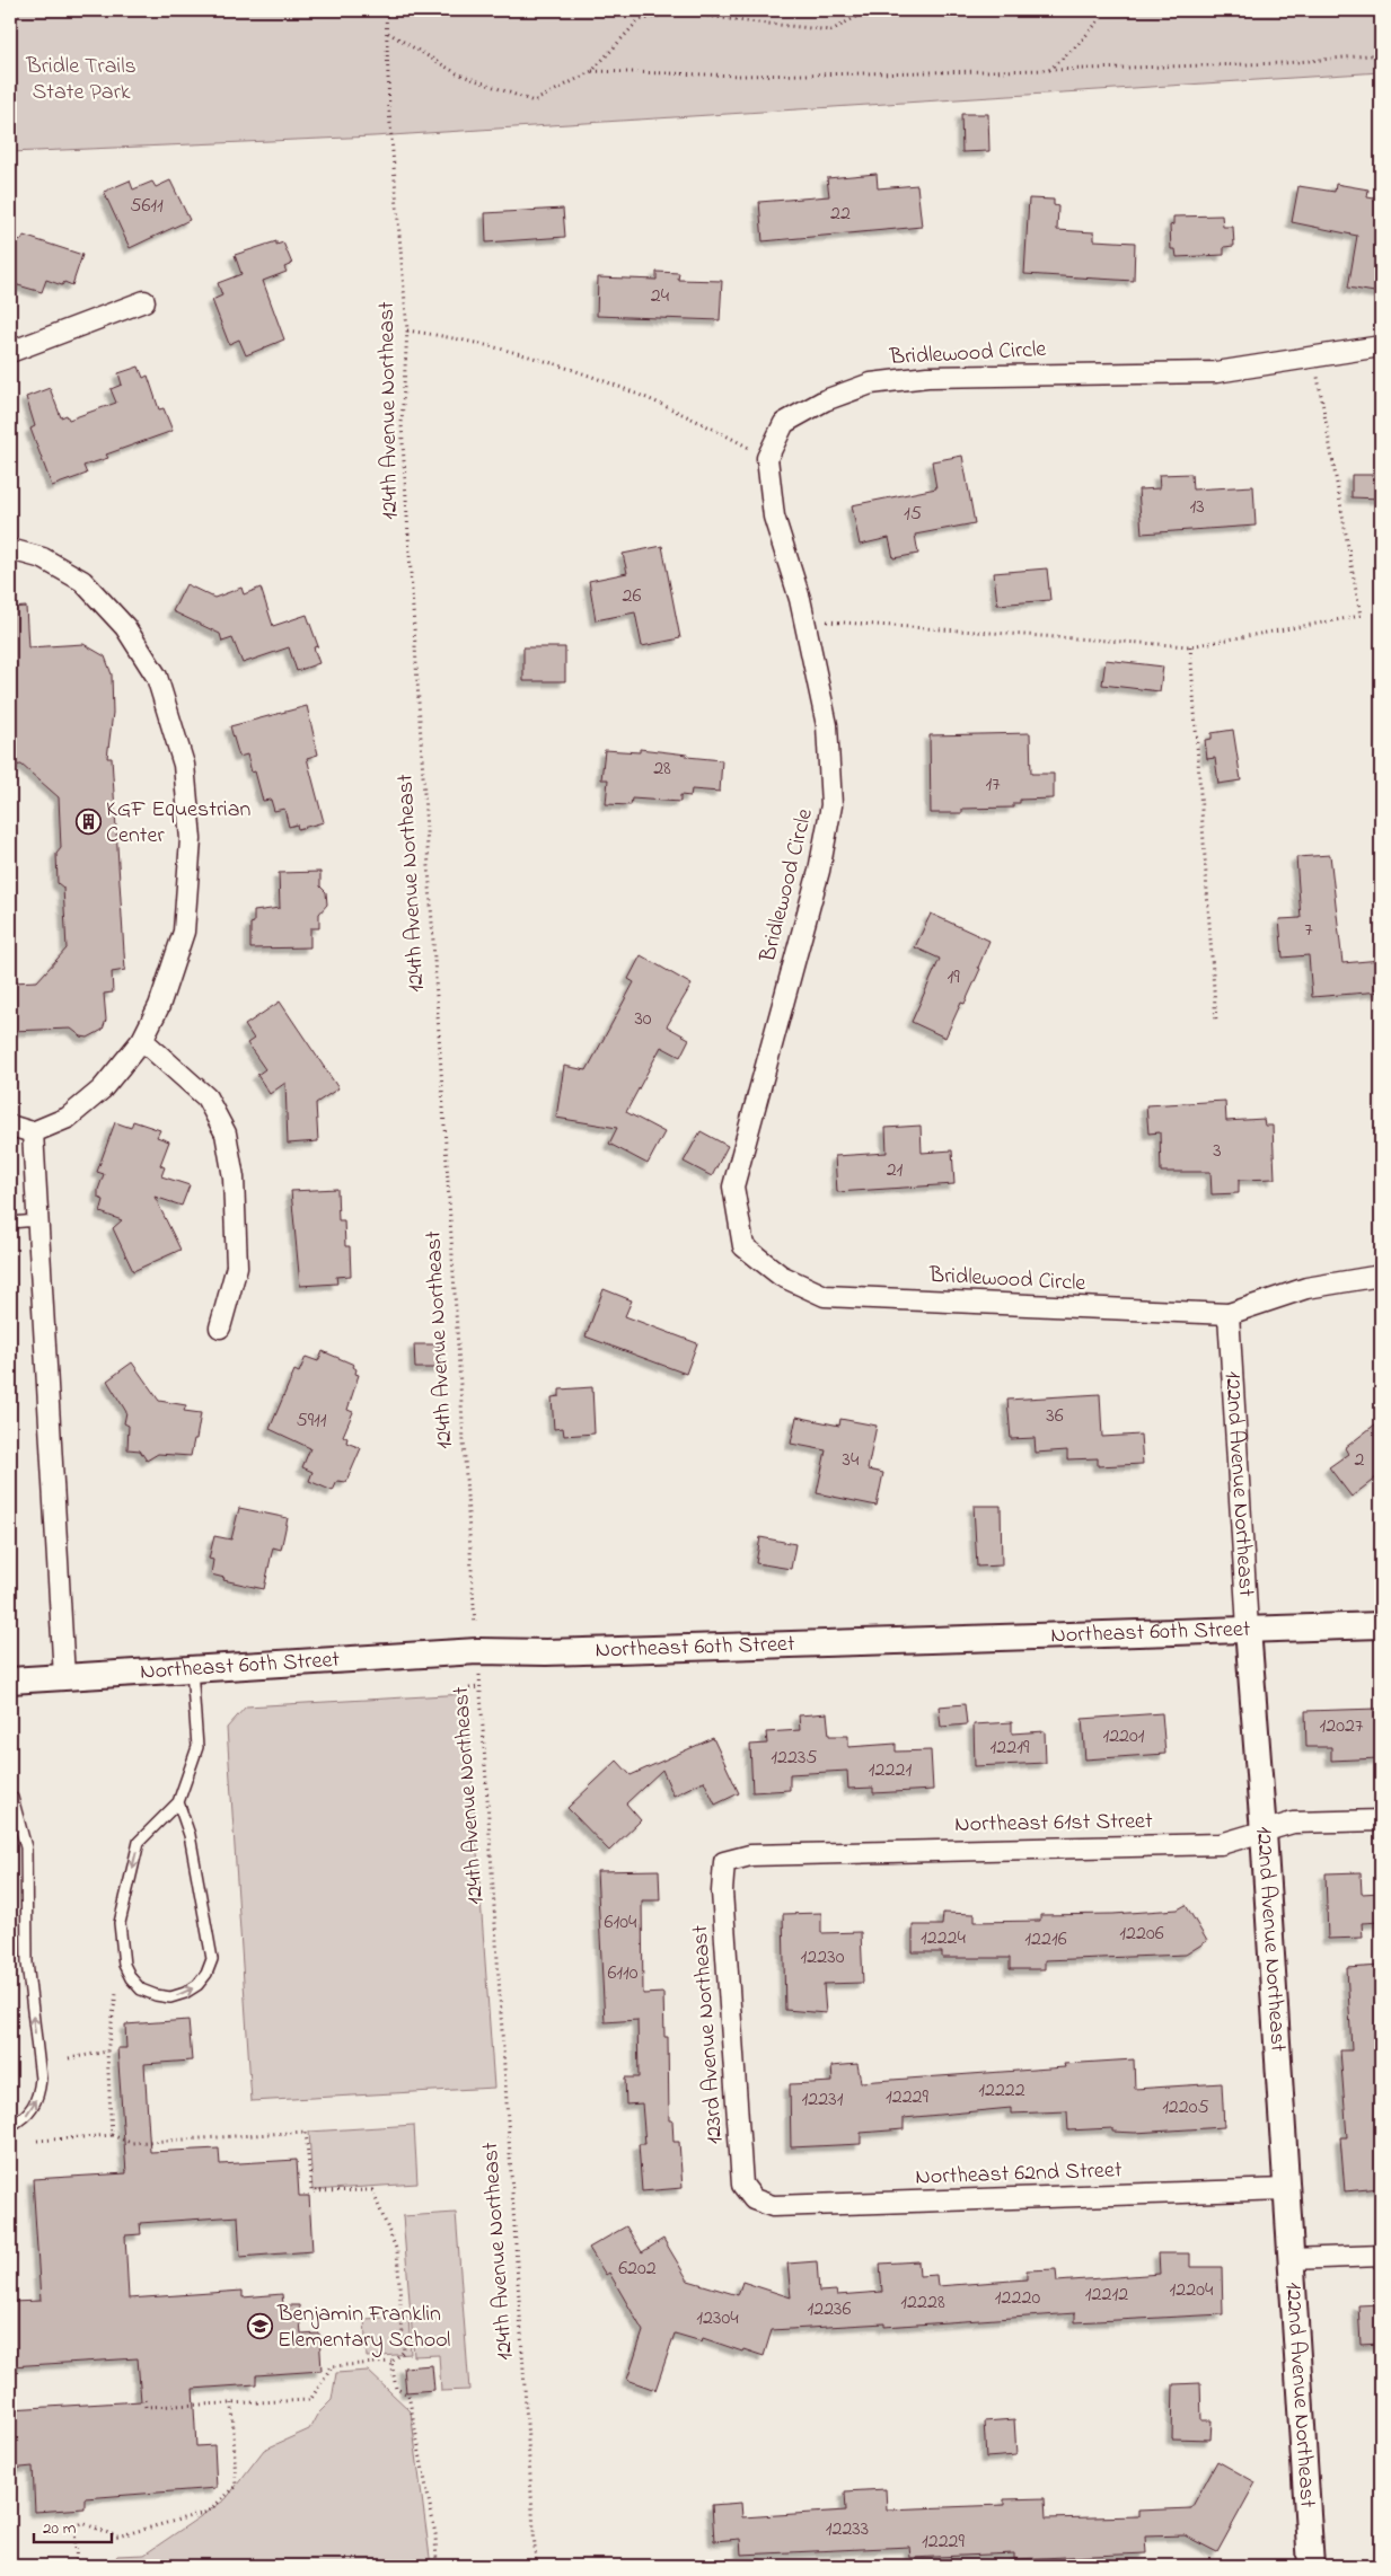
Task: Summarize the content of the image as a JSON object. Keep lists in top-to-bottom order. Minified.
{"streets":{"street":["Bridlewood Circle","122nd Avenue Northeast","Northeast 60th Street","Northeast 61st Street","123rd Avenue Northeast","Northeast 62nd Street"],"path":["124th Avenue Northeast"]},"crossings":[["Bridlewood Circle","122nd Avenue Northeast"],["124th Avenue Northeast","Northeast 60th Street"],["122nd Avenue Northeast","Northeast 60th Street"],["122nd Avenue Northeast","Northeast 61st Street"],["122nd Avenue Northeast","Northeast 62nd Street"],["Northeast 61st Street","123rd Avenue Northeast"],["123rd Avenue Northeast","Northeast 62nd Street"]],"parks":["Bridle Trails State Park"],"places":{"building":["KGF Equestrian Center"],"school or university":["Benjamin Franklin Elementary School"]},"house_numbers":["5611","22","24","13","15","26","28","17","7","19","30","3","21","36","5911","34","2","12027","12201","12219","12235","12221","6104","12206","12224","12216","12230","6110","12222","12229","12231","12205","6202","12204","12212","12220","12228","12236","12304","12233","12229"],"scale_bar":"20 m"}
